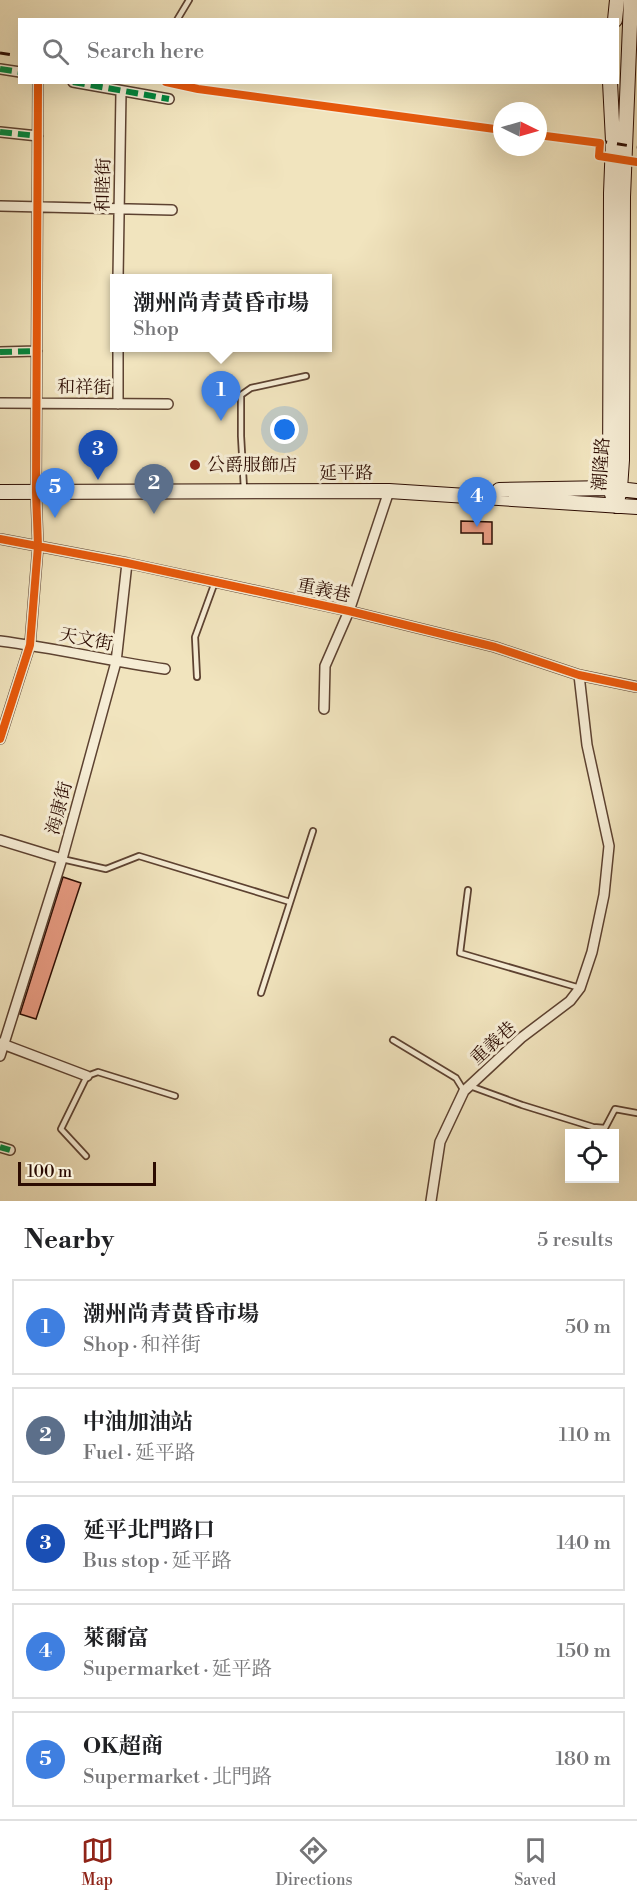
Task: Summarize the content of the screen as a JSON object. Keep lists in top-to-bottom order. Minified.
{"streets":{"street":["和睦街","和祥街","潮隆路","延平路","重義巷","天文街","海康街"]},"crossings":[["潮隆路","延平路"],["重義巷","海康街"],["天文街","海康街"]],"places":["公爵服飾店"],"scale_bar":"100 m","north":"right","page":{"search":"Search here","popup":["潮州尚青黃昏市場","Shop"],"pins":["1","3","2","5","4"],"scale":"100 m","heading":["Nearby","5 results"],"list":[{"mark":"1","name":"潮州尚青黃昏市場","note":"Shop · 和祥街","value":"50 m"},{"mark":"2","name":"中油加油站","note":"Fuel · 延平路","value":"110 m"},{"mark":"3","name":"延平北門路口","note":"Bus stop · 延平路","value":"140 m"},{"mark":"4","name":"萊爾富","note":"Supermarket · 延平路","value":"150 m"},{"mark":"5","name":"OK超商","note":"Supermarket · 北門路","value":"180 m"}],"nav":["Map","Directions","Saved"]}}
